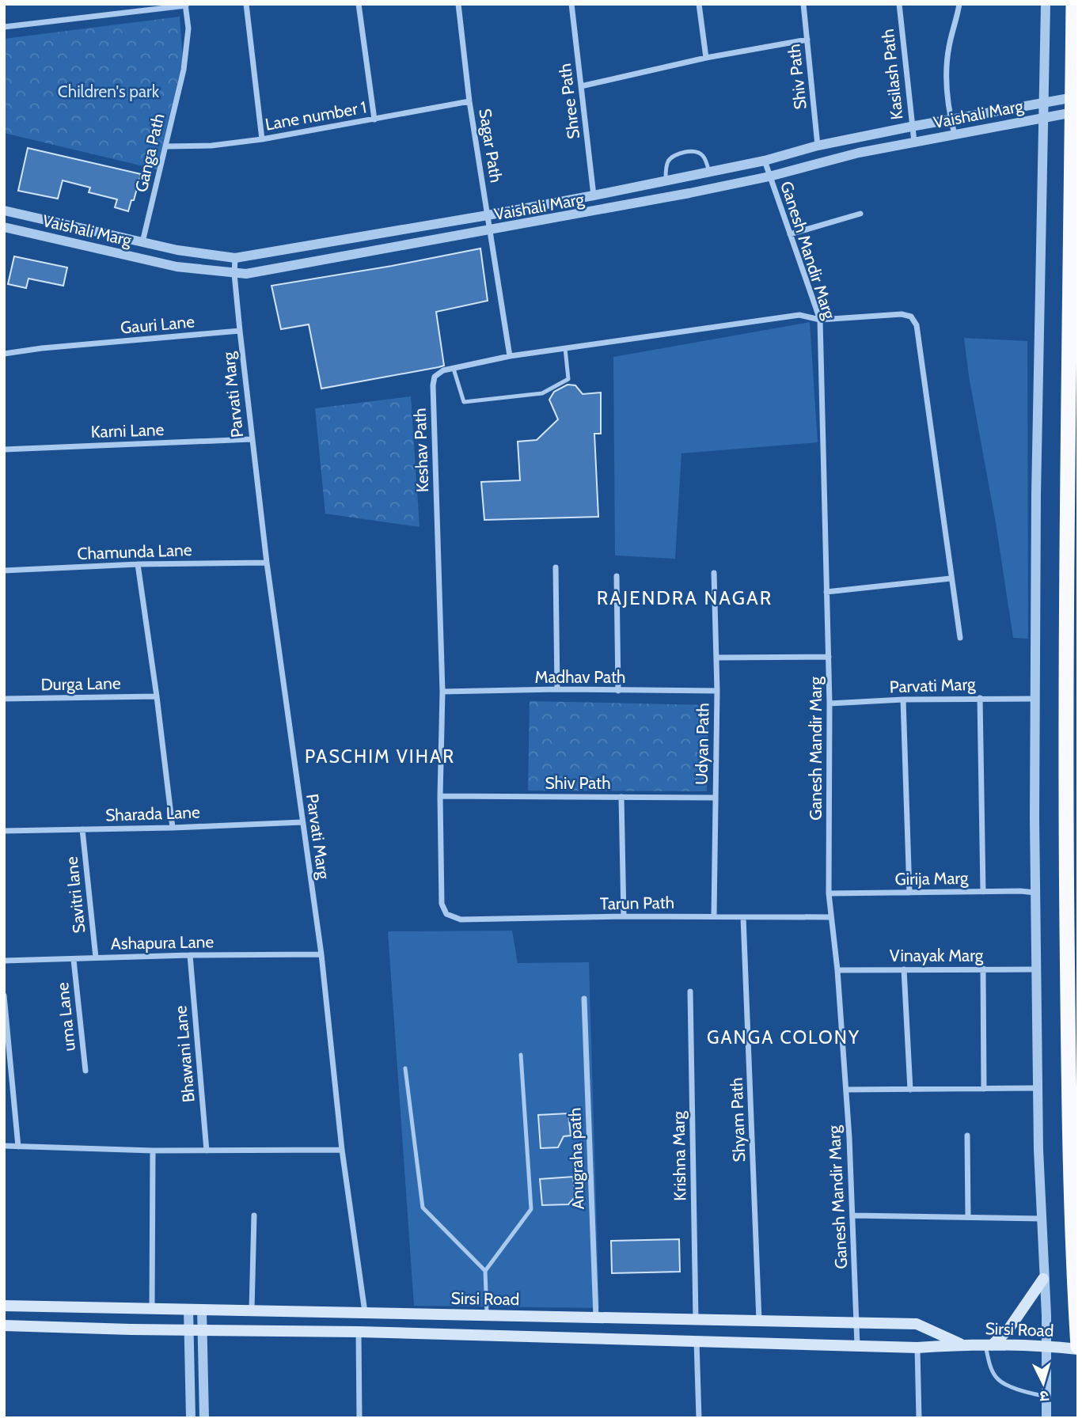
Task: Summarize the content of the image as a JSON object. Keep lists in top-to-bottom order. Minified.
{"streets":{"main road":["Sirsi Road"],"street":["Kasilash Path","Shiv Path","Shree Path","Vaishali Marg","Lane number 1","Sagar Path","Ganga Path","Ganesh Mandir Marg","Gauri Lane","Parvati Marg","Karni Lane","Keshav Path","Chamunda Lane","Madhav Path","Durga Lane","Udyan Path","Sharada Lane","Girija Marg","Savitri lane","Tarun Path","Ashapura Lane","Vinayak Marg","uma Lane","Bhawani Lane","Shyam Path","Krishna Marg","Anugraha path"]},"crossings":[["Kasilash Path","Vaishali Marg"],["Shiv Path","Vaishali Marg"],["Shiv Path","Keshav Path"],["Shiv Path","Udyan Path"],["Shree Path","Vaishali Marg"],["Vaishali Marg","Sagar Path"],["Vaishali Marg","Ganga Path"],["Vaishali Marg","Ganesh Mandir Marg"],["Lane number 1","Sagar Path"],["Lane number 1","Ganga Path"],["Sagar Path","Keshav Path"],["Ganesh Mandir Marg","Parvati Marg"],["Ganesh Mandir Marg","Keshav Path"],["Ganesh Mandir Marg","Girija Marg"],["Ganesh Mandir Marg","Tarun Path"],["Ganesh Mandir Marg","Vinayak Marg"],["Ganesh Mandir Marg","Sirsi Road"],["Gauri Lane","Parvati Marg"],["Parvati Marg","Karni Lane"],["Parvati Marg","Chamunda Lane"],["Parvati Marg","Sharada Lane"],["Parvati Marg","Ashapura Lane"],["Parvati Marg","Sirsi Road"],["Keshav Path","Madhav Path"],["Keshav Path","Tarun Path"],["Madhav Path","Udyan Path"],["Udyan Path","Tarun Path"],["Sharada Lane","Savitri lane"],["Savitri lane","Ashapura Lane"],["Tarun Path","Shyam Path"],["Ashapura Lane","uma Lane"],["Ashapura Lane","Bhawani Lane"],["Shyam Path","Sirsi Road"],["Krishna Marg","Sirsi Road"],["Anugraha path","Sirsi Road"]],"districts":["RAJENDRA NAGAR","PASCHIM VIHAR","GANGA COLONY"],"parks":["Children's park"],"north":"bottom"}
